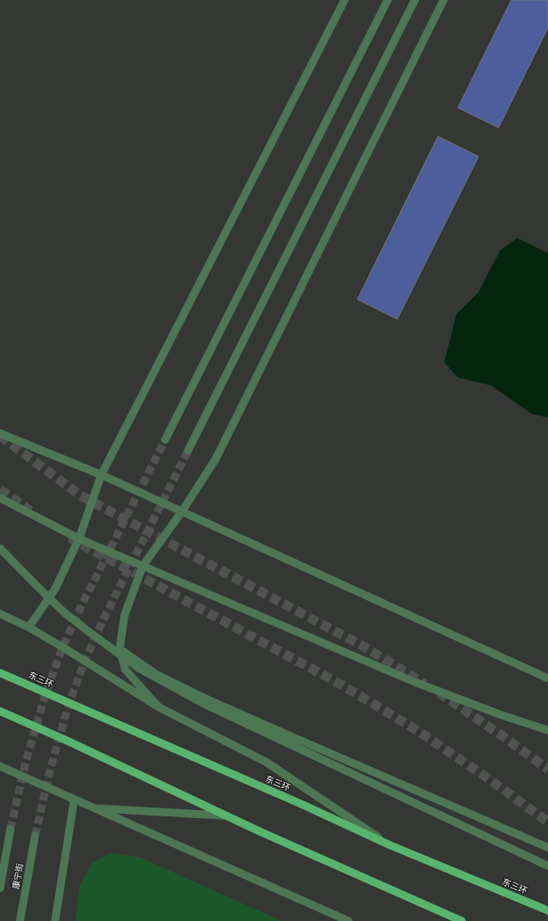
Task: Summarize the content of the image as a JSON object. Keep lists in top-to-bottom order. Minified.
{"streets":{"main road":["东三环"],"street":["康宁街"]}}
